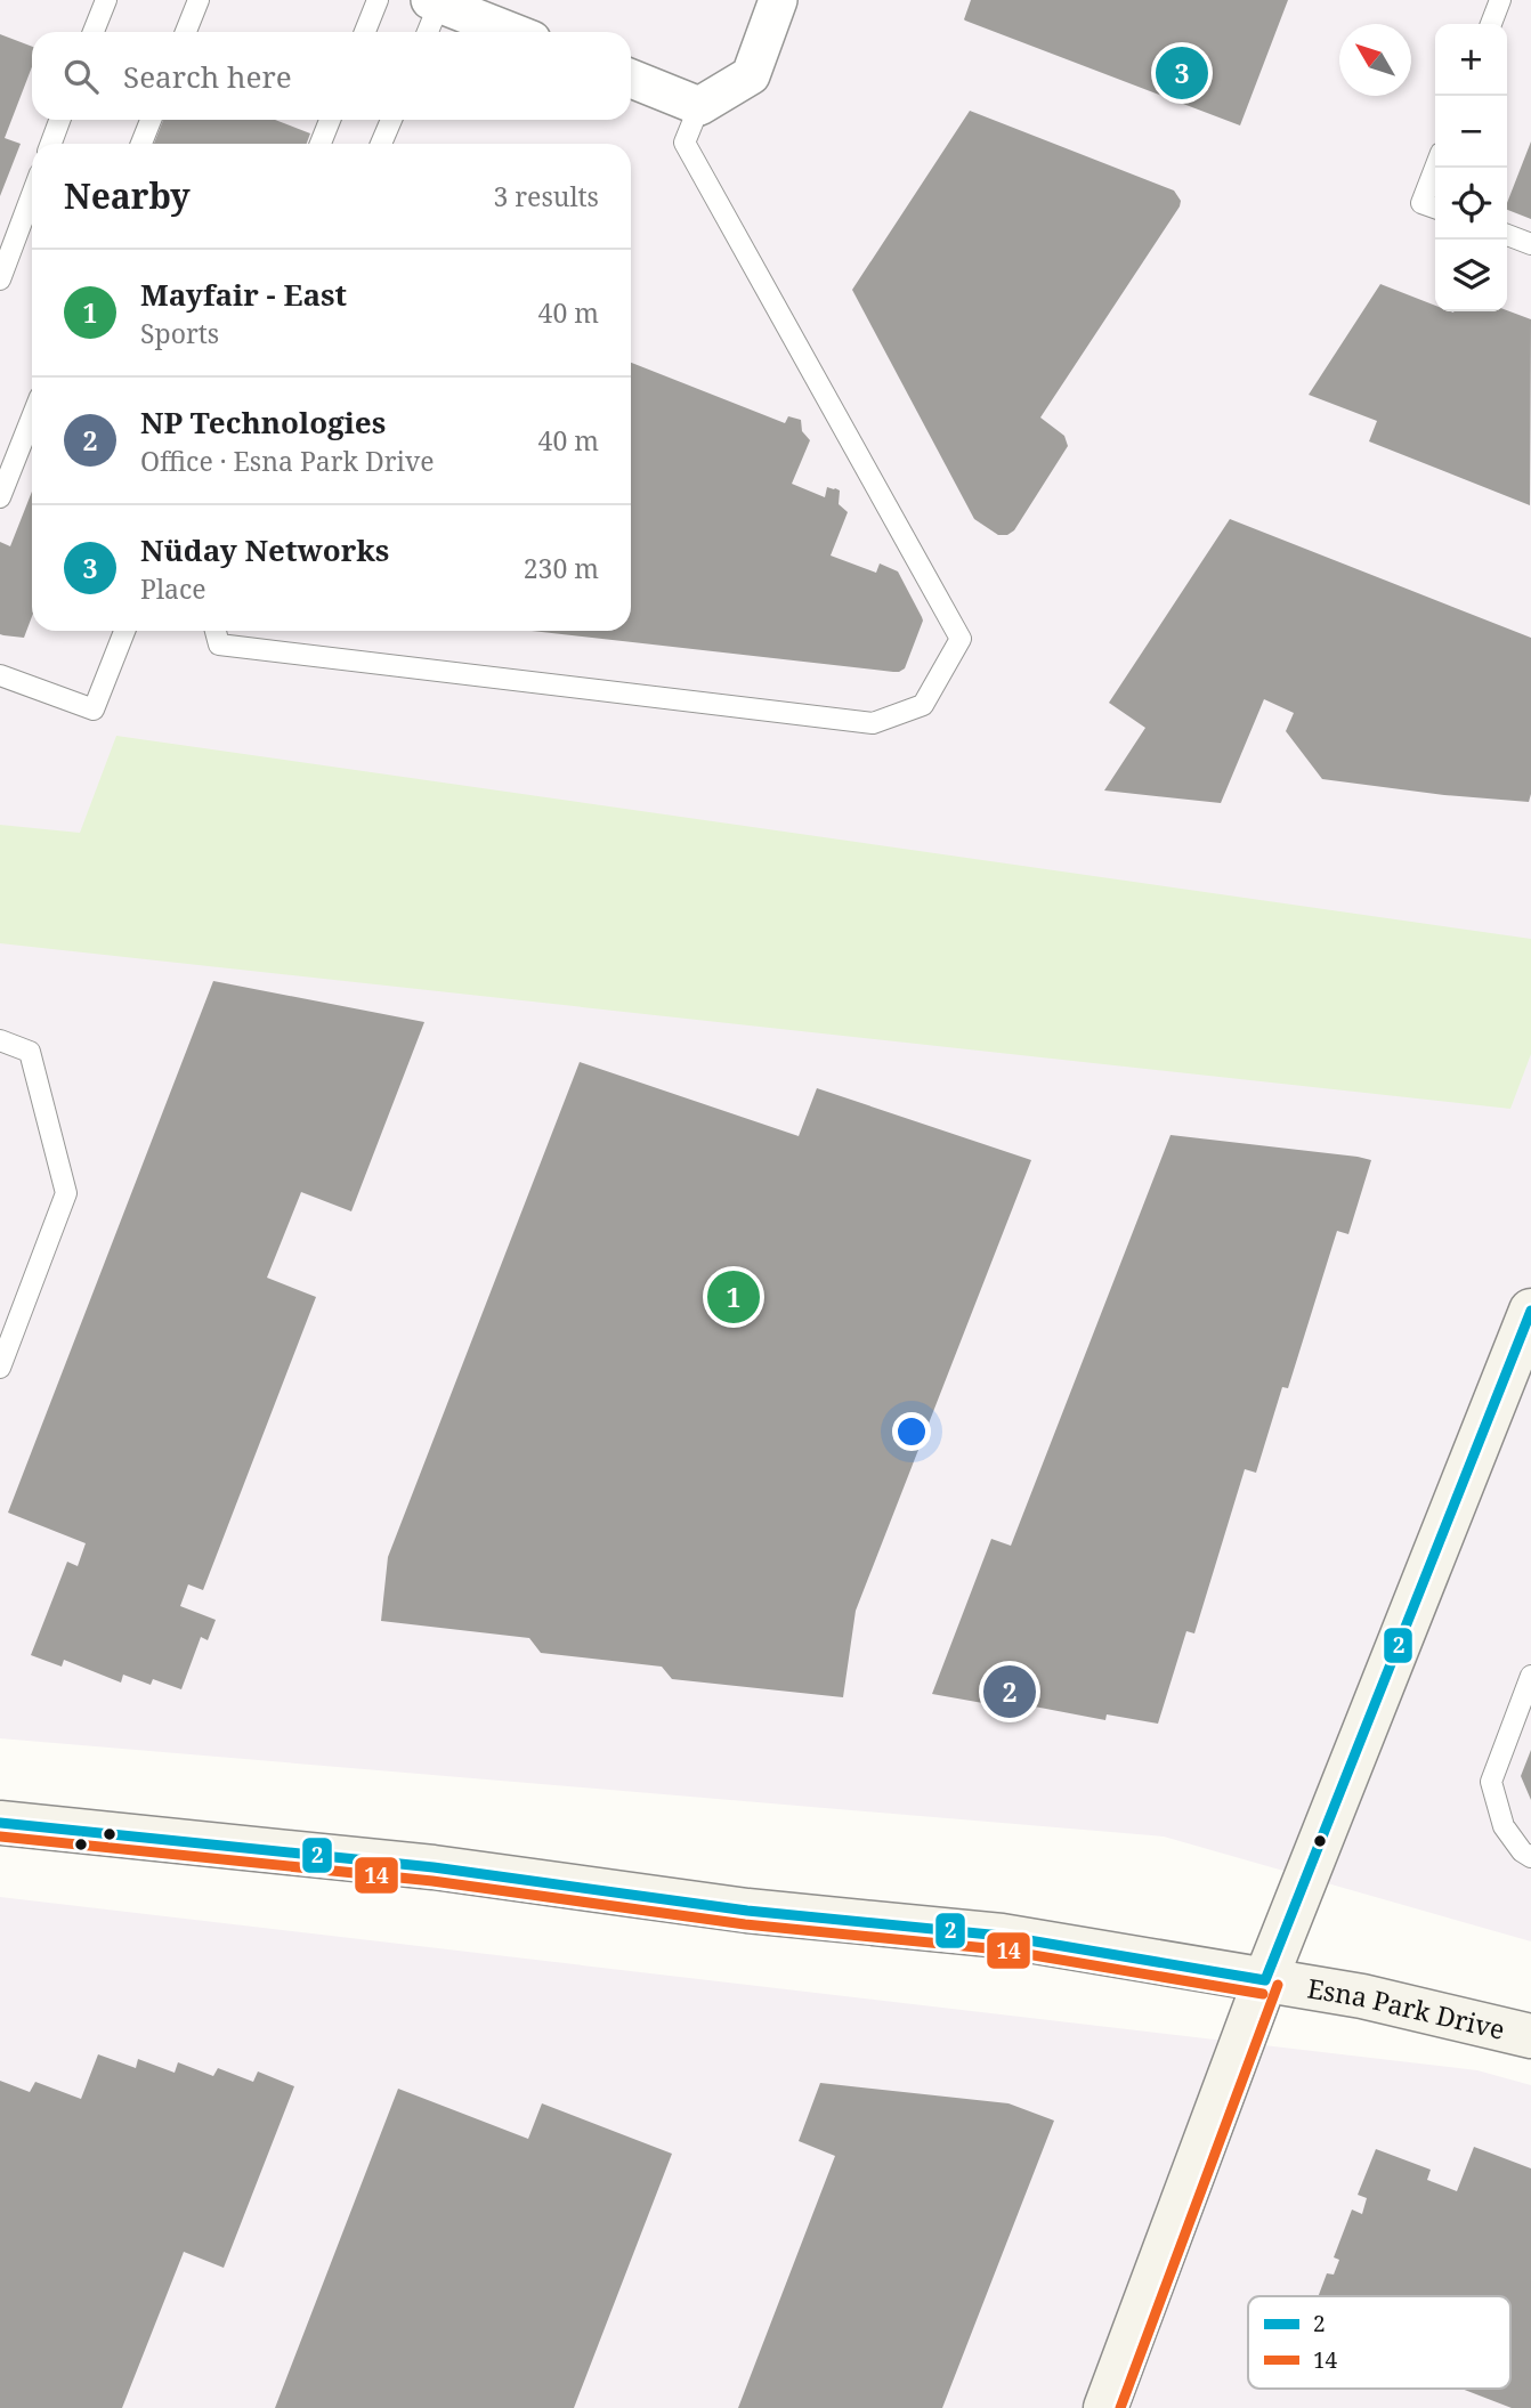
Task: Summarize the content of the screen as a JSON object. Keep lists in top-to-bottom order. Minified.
{"streets":{"street":["Esna Park Drive"]},"lines":["transit line 2","transit line 14"],"legend":["2","14"],"north":"top left","page":{"map_buttons":["+","−"],"search":"Search here","pins":["3","1","2"],"heading":["Nearby","3 results"],"list":[{"mark":"1","name":"Mayfair - East","note":"Sports","value":"40 m"},{"mark":"2","name":"NP Technologies","note":"Office · Esna Park Drive","value":"40 m"},{"mark":"3","name":"Nüday Networks","note":"Place","value":"230 m"}]}}
